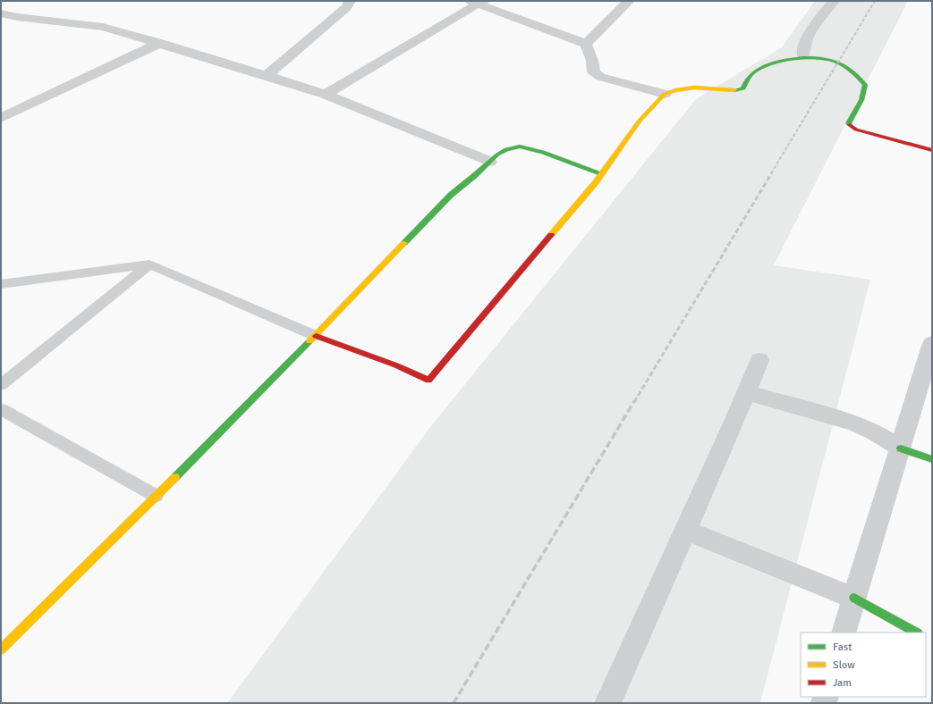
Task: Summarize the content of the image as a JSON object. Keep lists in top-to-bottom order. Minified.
{"legend":["Fast","Slow","Jam"]}
